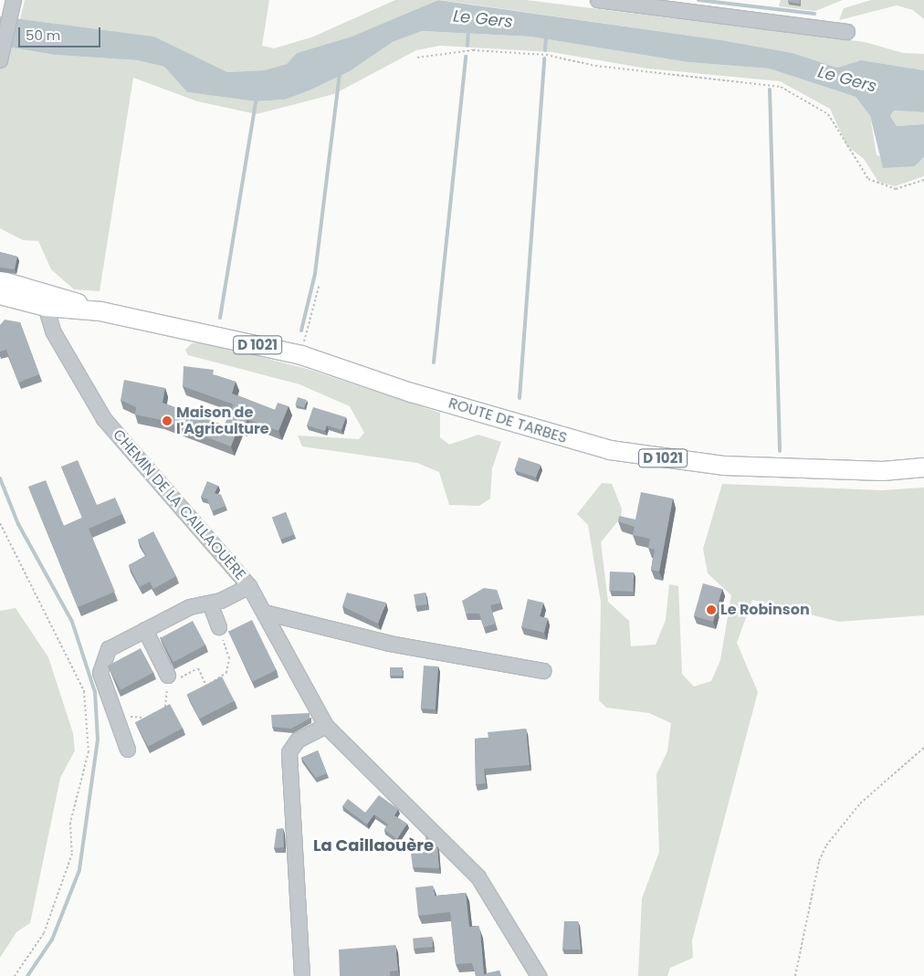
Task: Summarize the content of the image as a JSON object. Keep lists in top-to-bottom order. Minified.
{"streets":{"main road":["D 1021","ROUTE DE TARBES"],"street":["CHEMIN DE LA CAILLAOUÈRE"]},"crossings":[["D 1021","ROUTE DE TARBES"],["D 1021","CHEMIN DE LA CAILLAOUÈRE"],["ROUTE DE TARBES","CHEMIN DE LA CAILLAOUÈRE"]],"districts":["La Caillaouère"],"water":["Le Gers"],"places":["Maison de l'Agriculture","Le Robinson"],"scale_bar":"50 m"}
